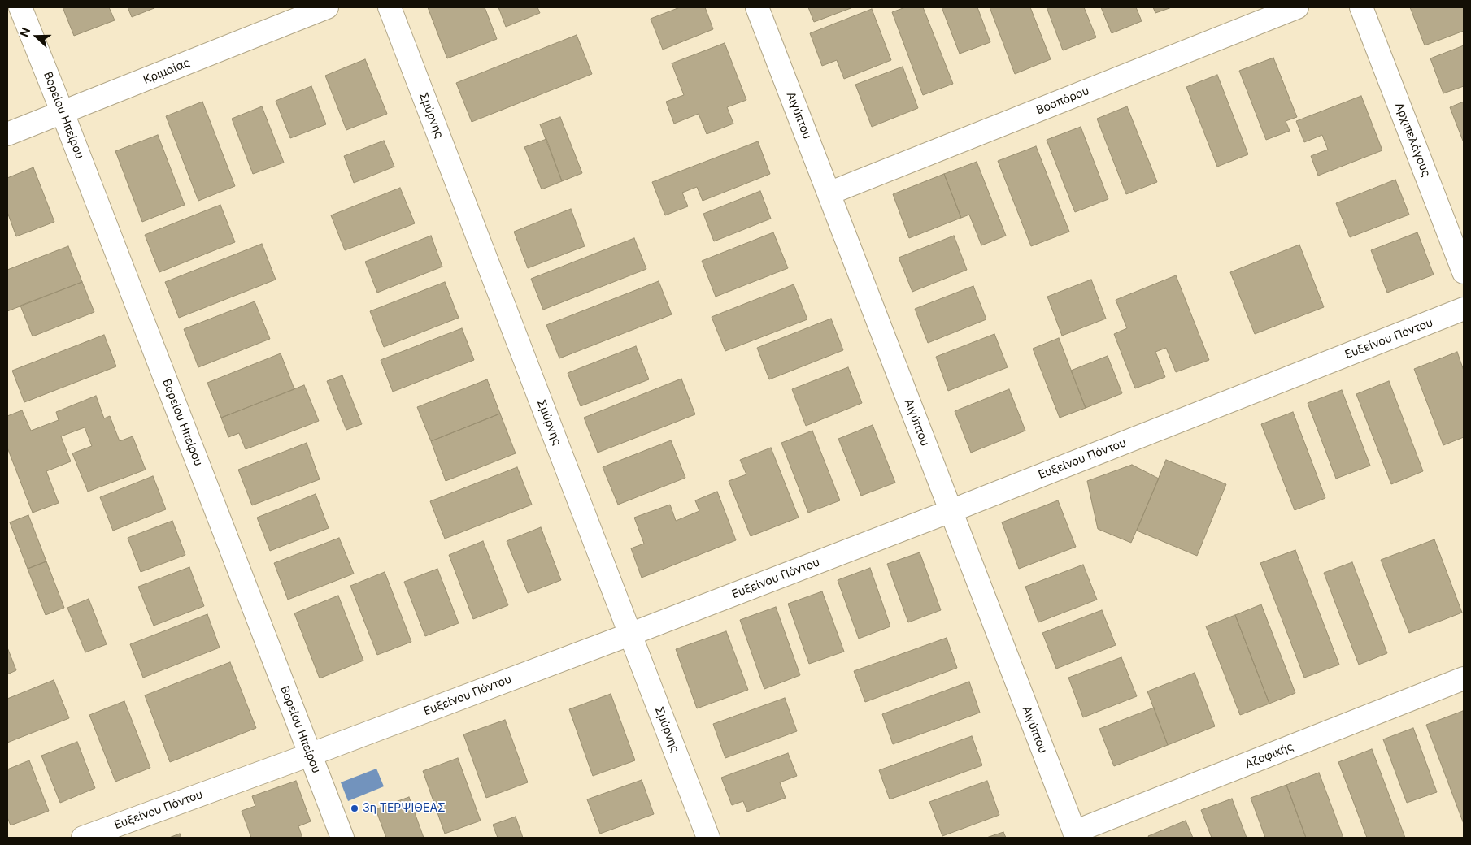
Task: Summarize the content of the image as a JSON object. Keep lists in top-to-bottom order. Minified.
{"streets":{"street":["Κριμαίας","Βοσπόρου","Βορείου Ηπείρου","Σμύρνης","Αιγύπτου","Αρχιπελάγους","Ευξείνου Πόντου","Αζοφικής"]},"crossings":[["Κριμαίας","Βορείου Ηπείρου"],["Βοσπόρου","Αιγύπτου"],["Βορείου Ηπείρου","Ευξείνου Πόντου"],["Σμύρνης","Ευξείνου Πόντου"],["Αιγύπτου","Ευξείνου Πόντου"],["Αιγύπτου","Αζοφικής"]],"places":["3η ΤΕΡΨΙΘΕΑΣ"],"north":"left"}
